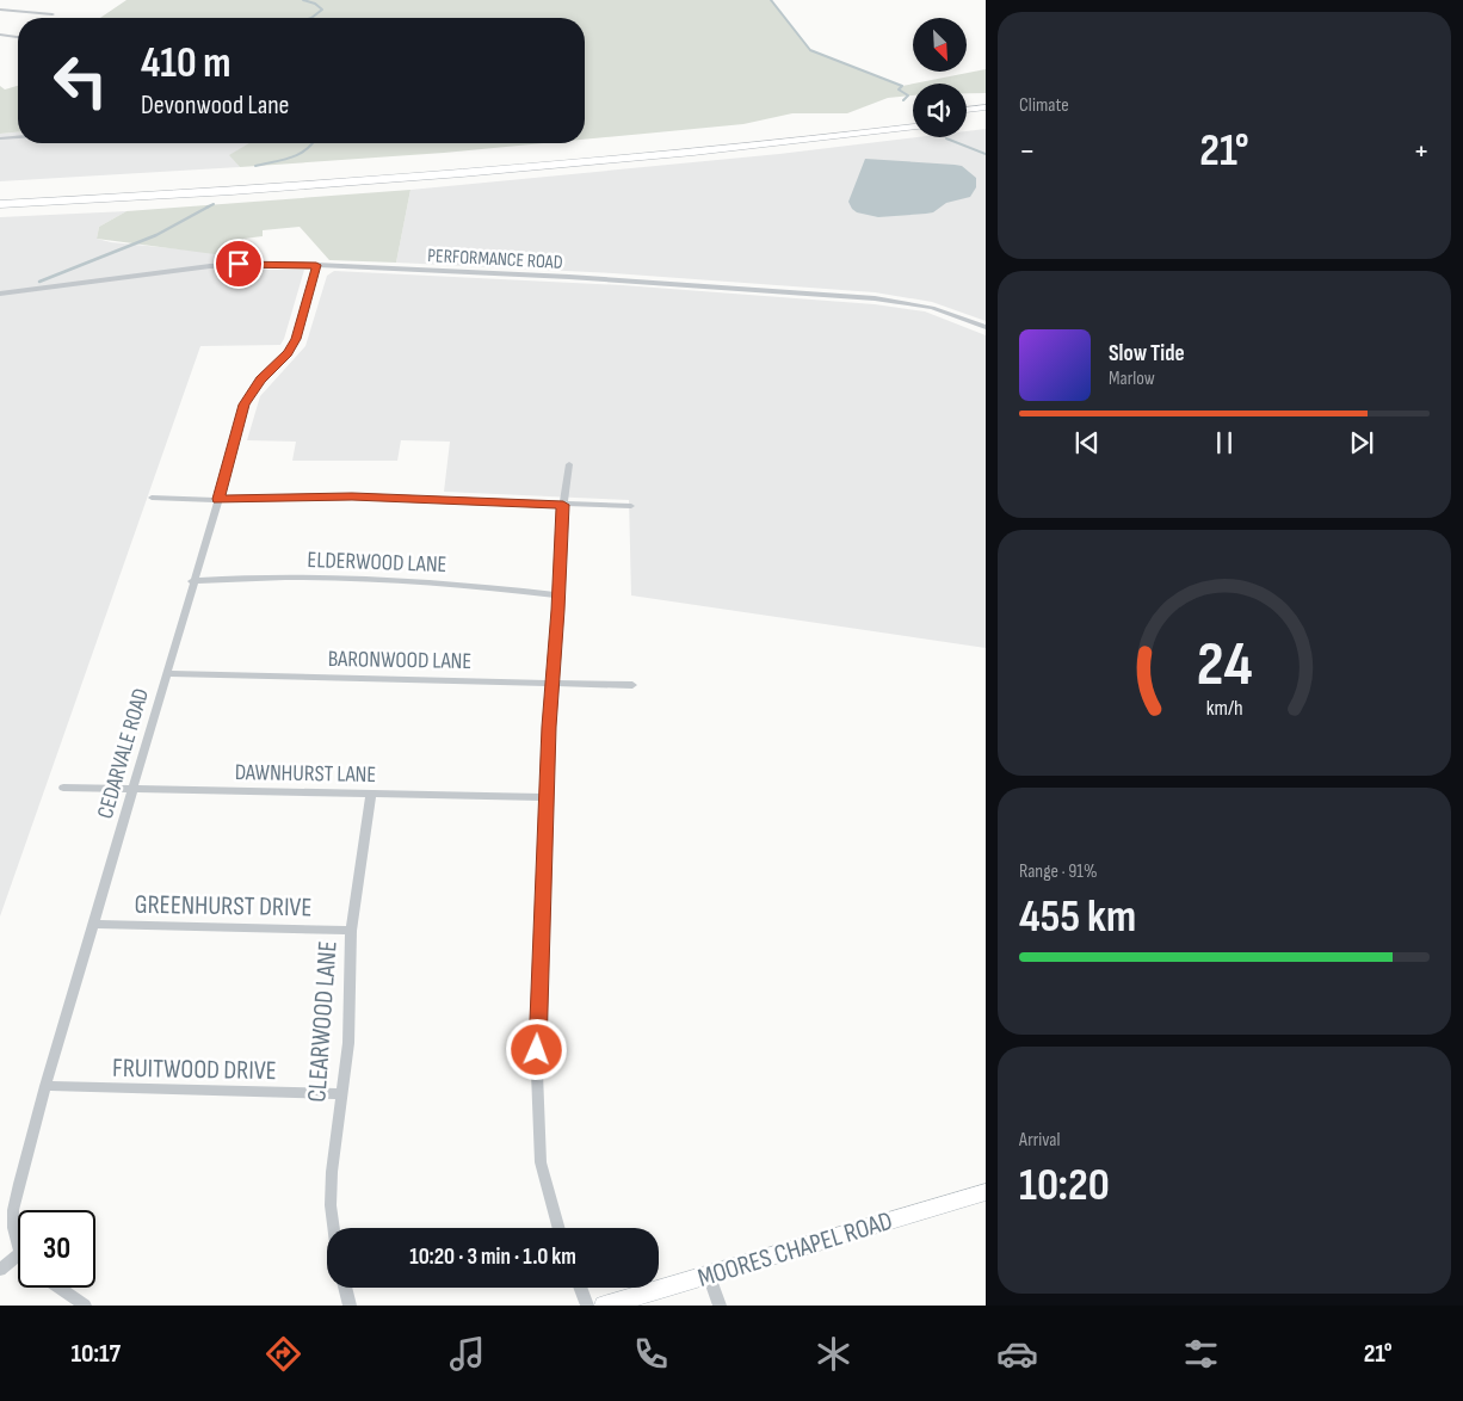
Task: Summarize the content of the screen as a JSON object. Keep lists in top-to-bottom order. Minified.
{"streets":{"main road":["MOORES CHAPEL ROAD"],"street":["PERFORMANCE ROAD","ELDERWOOD LANE","BARONWOOD LANE","CEDARVALE ROAD","DAWNHURST LANE","GREENHURST DRIVE","CLEARWOOD LANE","FRUITWOOD DRIVE"]},"crossings":[["PERFORMANCE ROAD","CEDARVALE ROAD"],["ELDERWOOD LANE","CEDARVALE ROAD"],["BARONWOOD LANE","CEDARVALE ROAD"],["CEDARVALE ROAD","DAWNHURST LANE"],["CEDARVALE ROAD","GREENHURST DRIVE"],["CEDARVALE ROAD","FRUITWOOD DRIVE"],["DAWNHURST LANE","CLEARWOOD LANE"],["GREENHURST DRIVE","CLEARWOOD LANE"],["CLEARWOOD LANE","FRUITWOOD DRIVE"]],"north":"bottom right","page":{"tile":["Climate",["Range · 91%","455 km"],["Arrival","10:20"]],"turn":["410 m","Devonwood Lane"],"heat":["−","21°","+"],"song":["Slow Tide","Marlow"],"limit":"30","trip":"10:20 · 3 min · 1.0 km","tabs":["10:17","21°"],"gauge":["24","km/h"]}}
